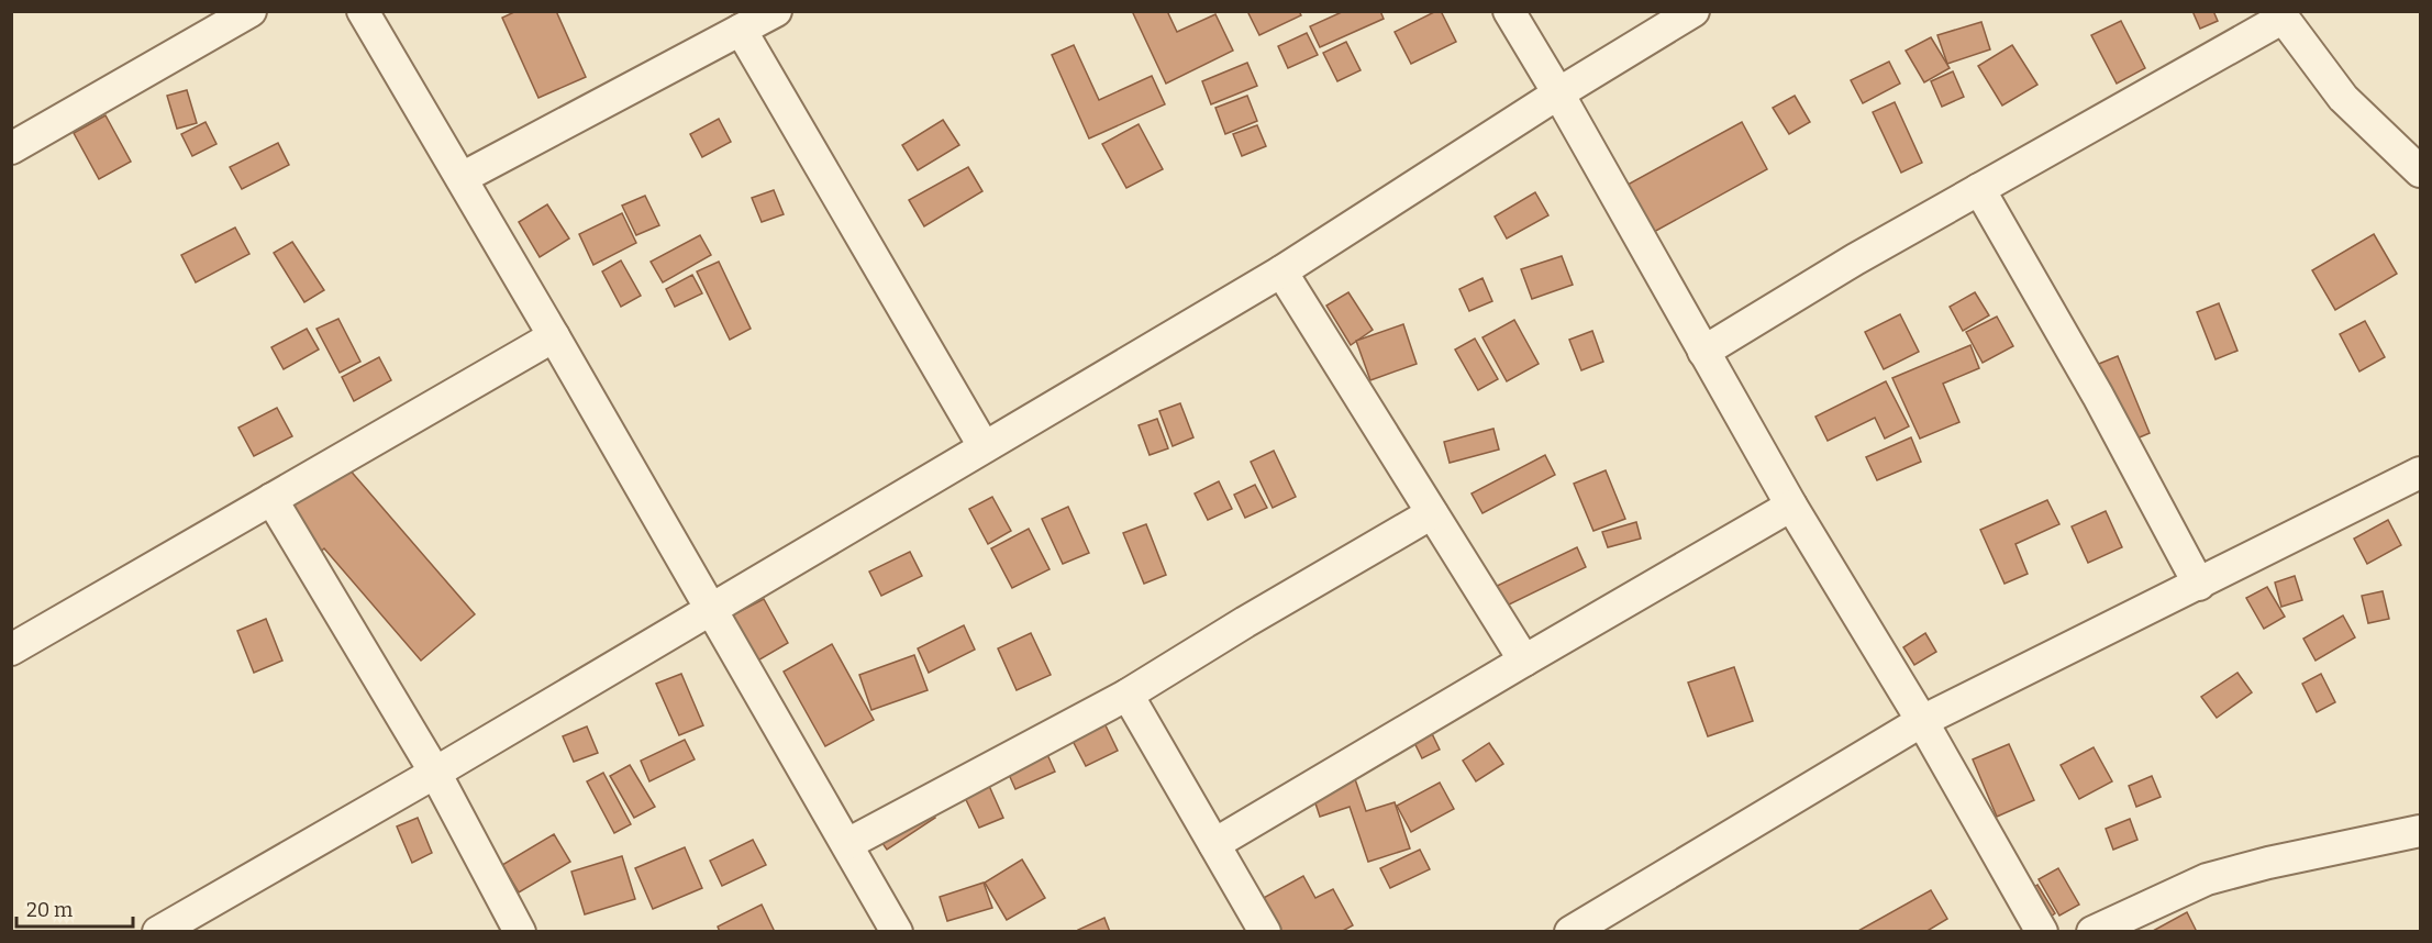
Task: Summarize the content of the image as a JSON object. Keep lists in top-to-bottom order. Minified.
{"scale_bar":"20 m"}
